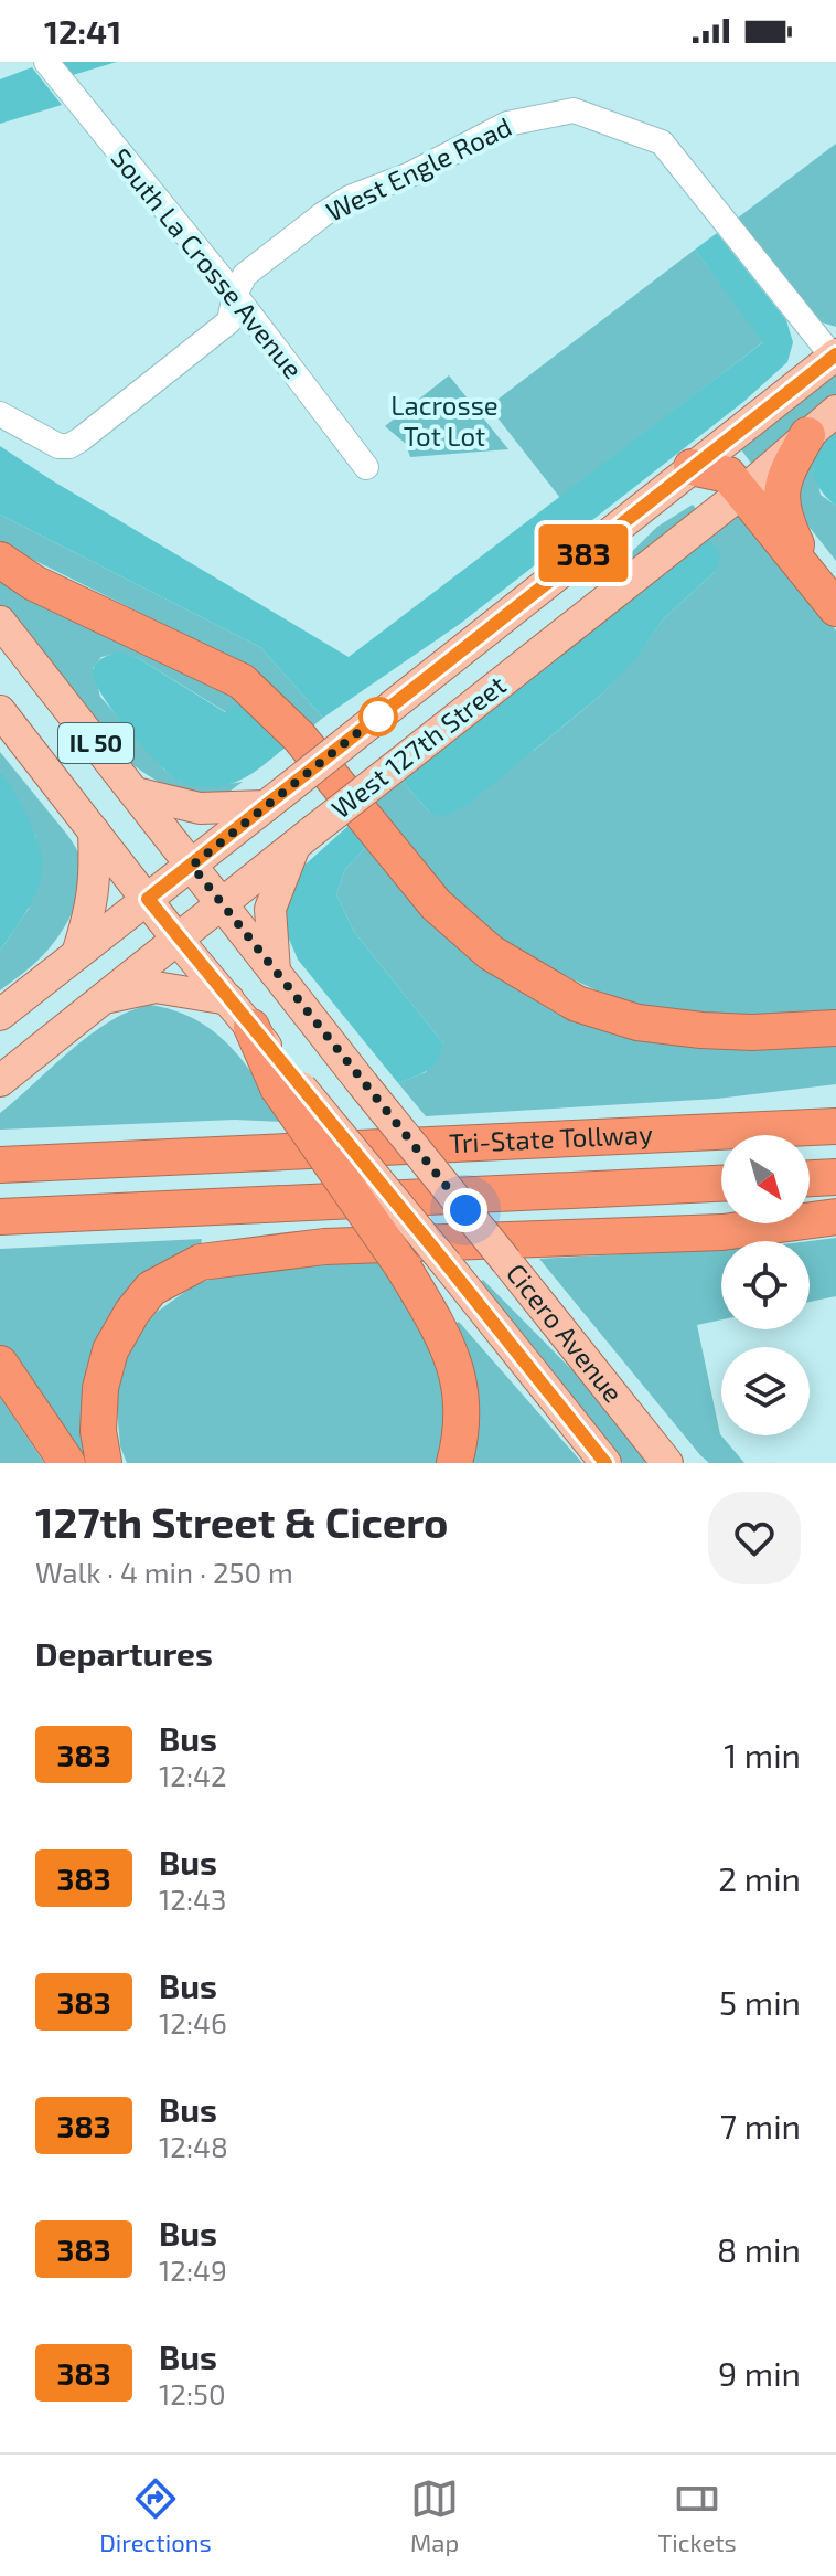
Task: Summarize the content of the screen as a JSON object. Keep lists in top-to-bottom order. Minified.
{"streets":{"highway":["Tri-State Tollway"],"main road":["IL 50","West 127th Street","Cicero Avenue"],"street":["West Engle Road","South La Crosse Avenue"]},"crossings":[["West Engle Road","South La Crosse Avenue"],["West Engle Road","West 127th Street"],["IL 50","West 127th Street"],["West 127th Street","Cicero Avenue"]],"parks":["Lacrosse Tot Lot"],"lines":["bus line 383"],"north":"bottom right","page":{"status":"12:41","on_map":"383","heading":[["127th Street & Cicero","Walk · 4 min · 250 m"],"Departures"],"list":[{"mark":"383","name":"Bus","note":"12:42","value":"1 min"},{"mark":"383","name":"Bus","note":"12:43","value":"2 min"},{"mark":"383","name":"Bus","note":"12:46","value":"5 min"},{"mark":"383","name":"Bus","note":"12:48","value":"7 min"},{"mark":"383","name":"Bus","note":"12:49","value":"8 min"},{"mark":"383","name":"Bus","note":"12:50","value":"9 min"}],"tabs":["Directions","Map","Tickets"]}}
